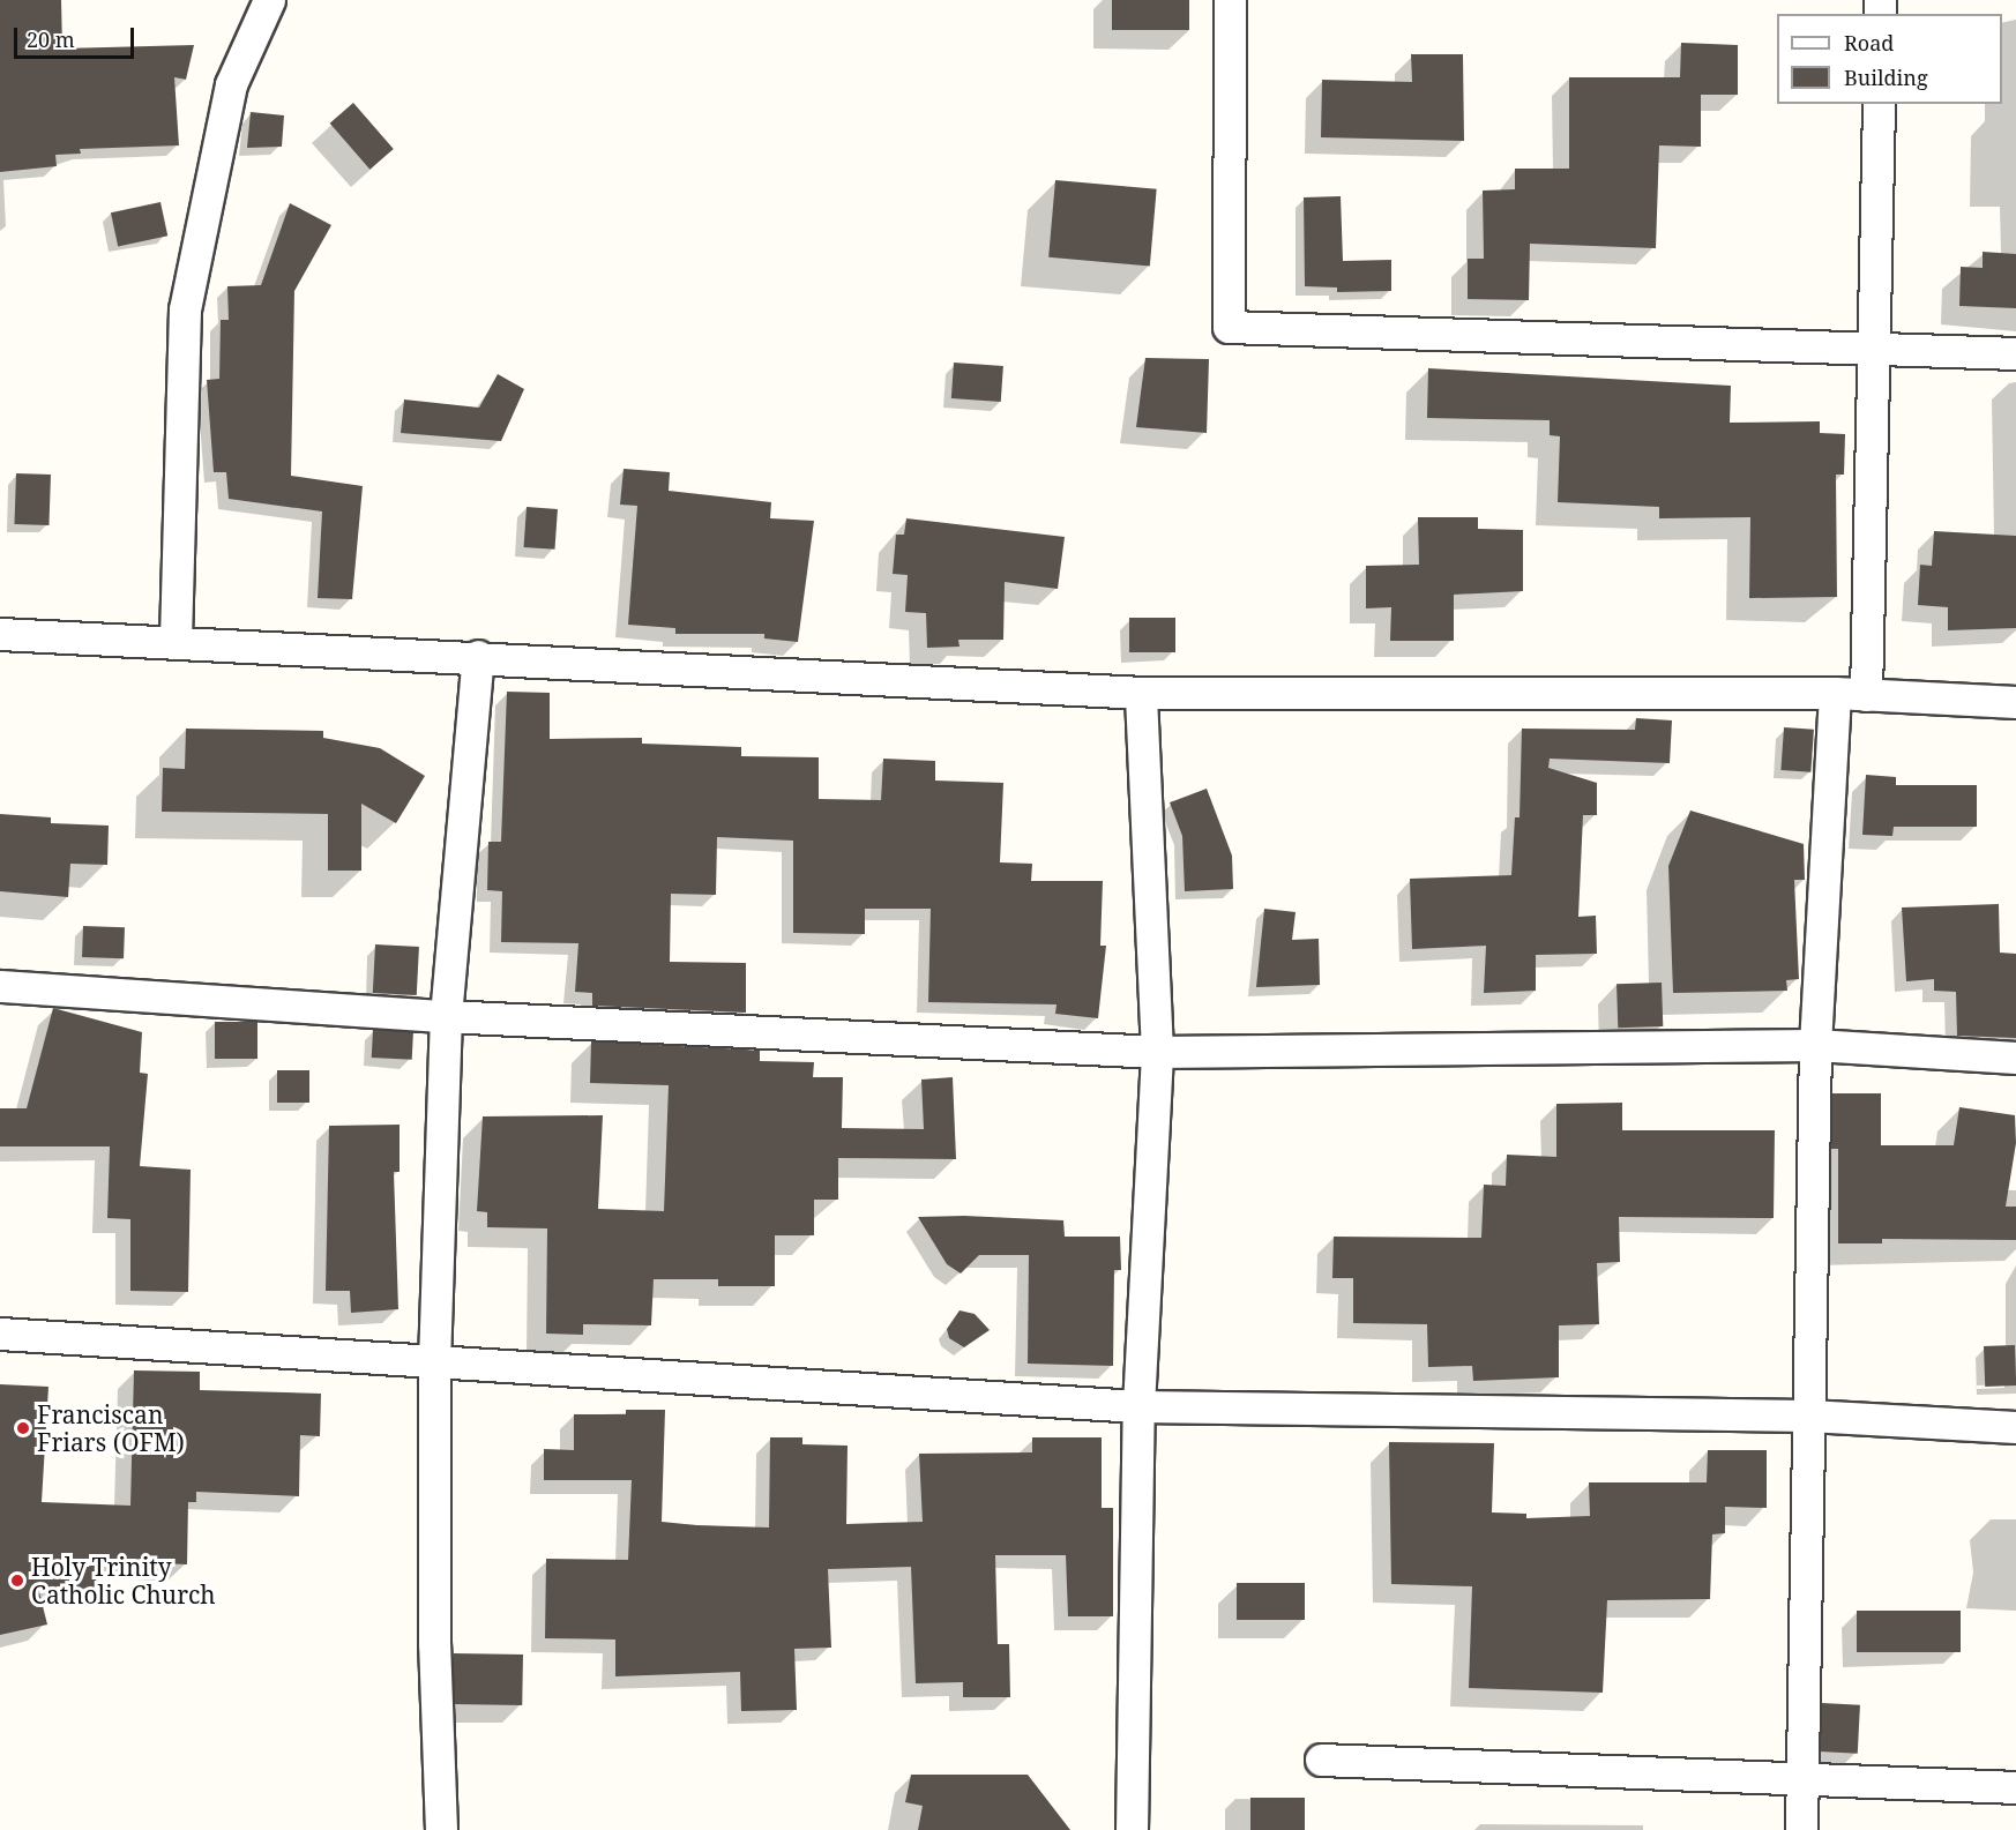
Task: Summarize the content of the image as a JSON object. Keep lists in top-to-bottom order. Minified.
{"places":["Franciscan Friars (OFM)","Holy Trinity Catholic Church"],"legend":["Road","Building"],"scale_bar":"20 m"}
